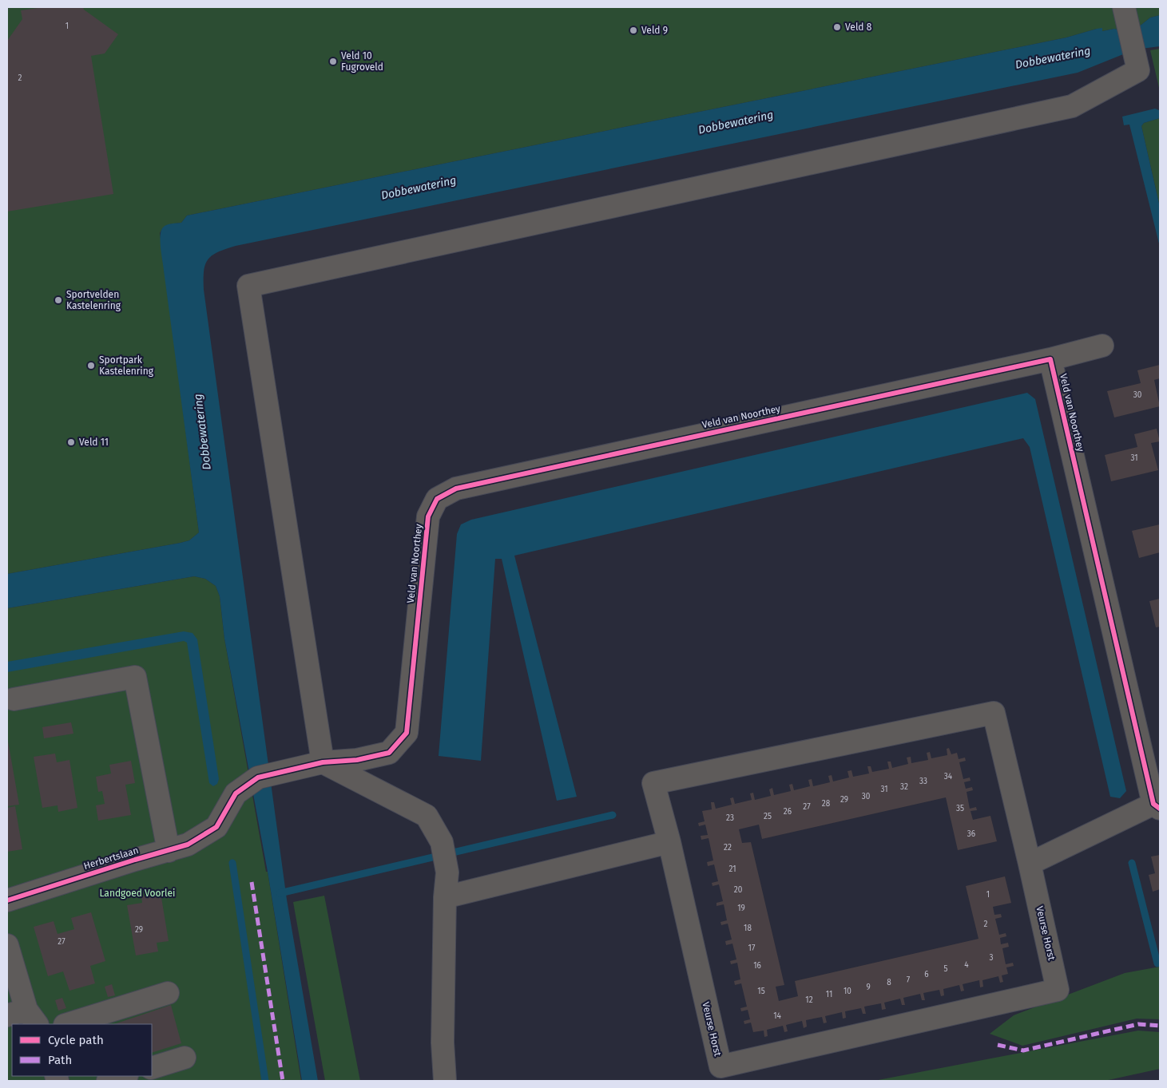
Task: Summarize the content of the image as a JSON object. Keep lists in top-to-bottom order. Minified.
{"streets":{"street":["Veld van Noorthey","Herbertslaan","Veurse Horst"]},"crossings":[["Veld van Noorthey","Herbertslaan"]],"water":["Dobbewatering"],"parks":["Landgoed Voorlei"],"places":["Veld 8","Veld 9","Veld 10 Fugroveld","Sportvelden Kastelenring","Sportpark Kastelenring","Veld 11"],"house_numbers":["1","2","30","31","34","33","32","31","30","29","28","27","35","26","25","23","36","22","21","20","1","19","2","18","29","27","17","3","4","16","5","6","7","8","9","15","10","11","12","14"],"legend":["Cycle path","Path"]}
